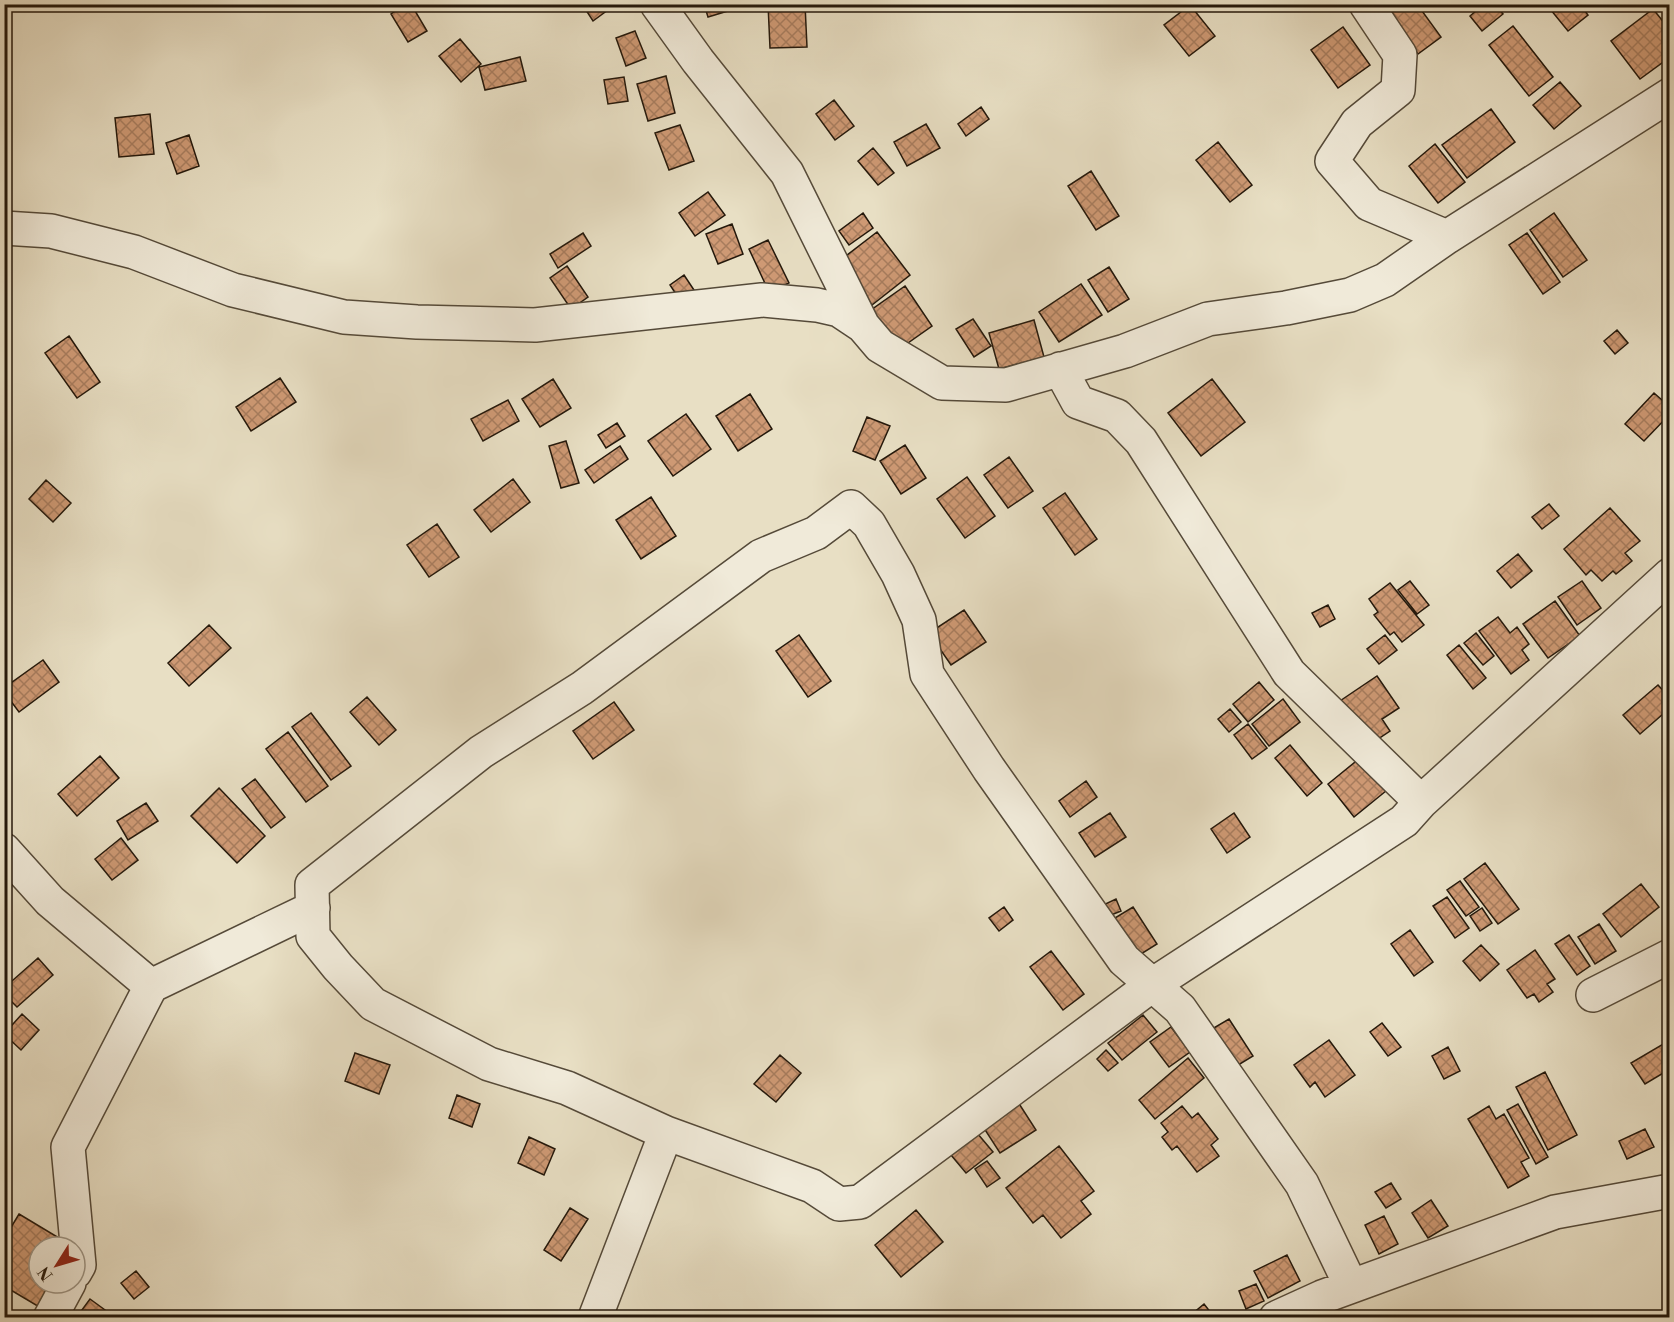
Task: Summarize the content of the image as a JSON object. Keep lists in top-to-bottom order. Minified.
{"north":"bottom left"}
